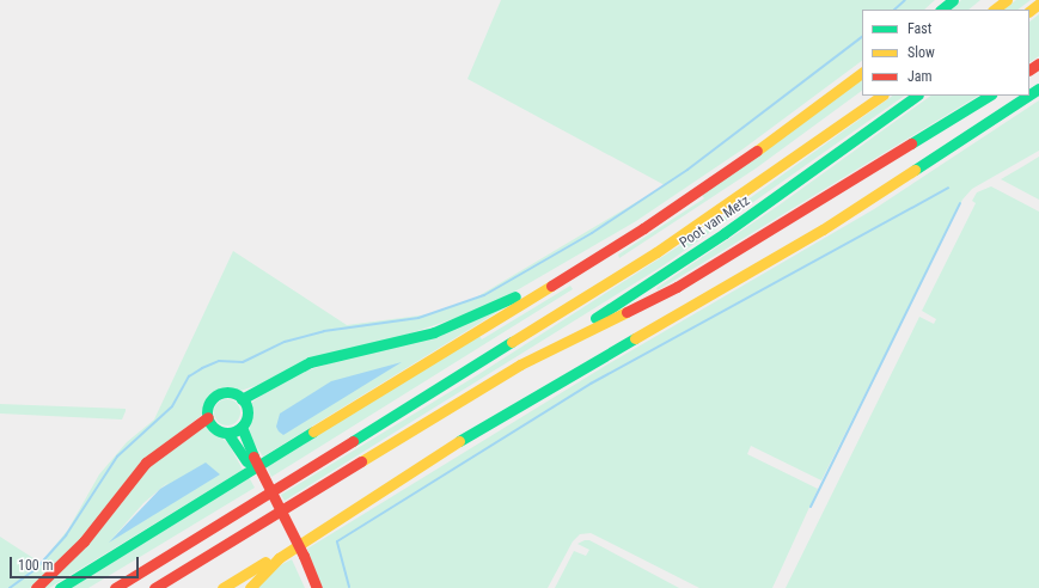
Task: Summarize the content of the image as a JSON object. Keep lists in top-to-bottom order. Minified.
{"streets":{"main road":["Poot van Metz"]},"legend":["Fast","Slow","Jam"],"scale_bar":"100 m"}
